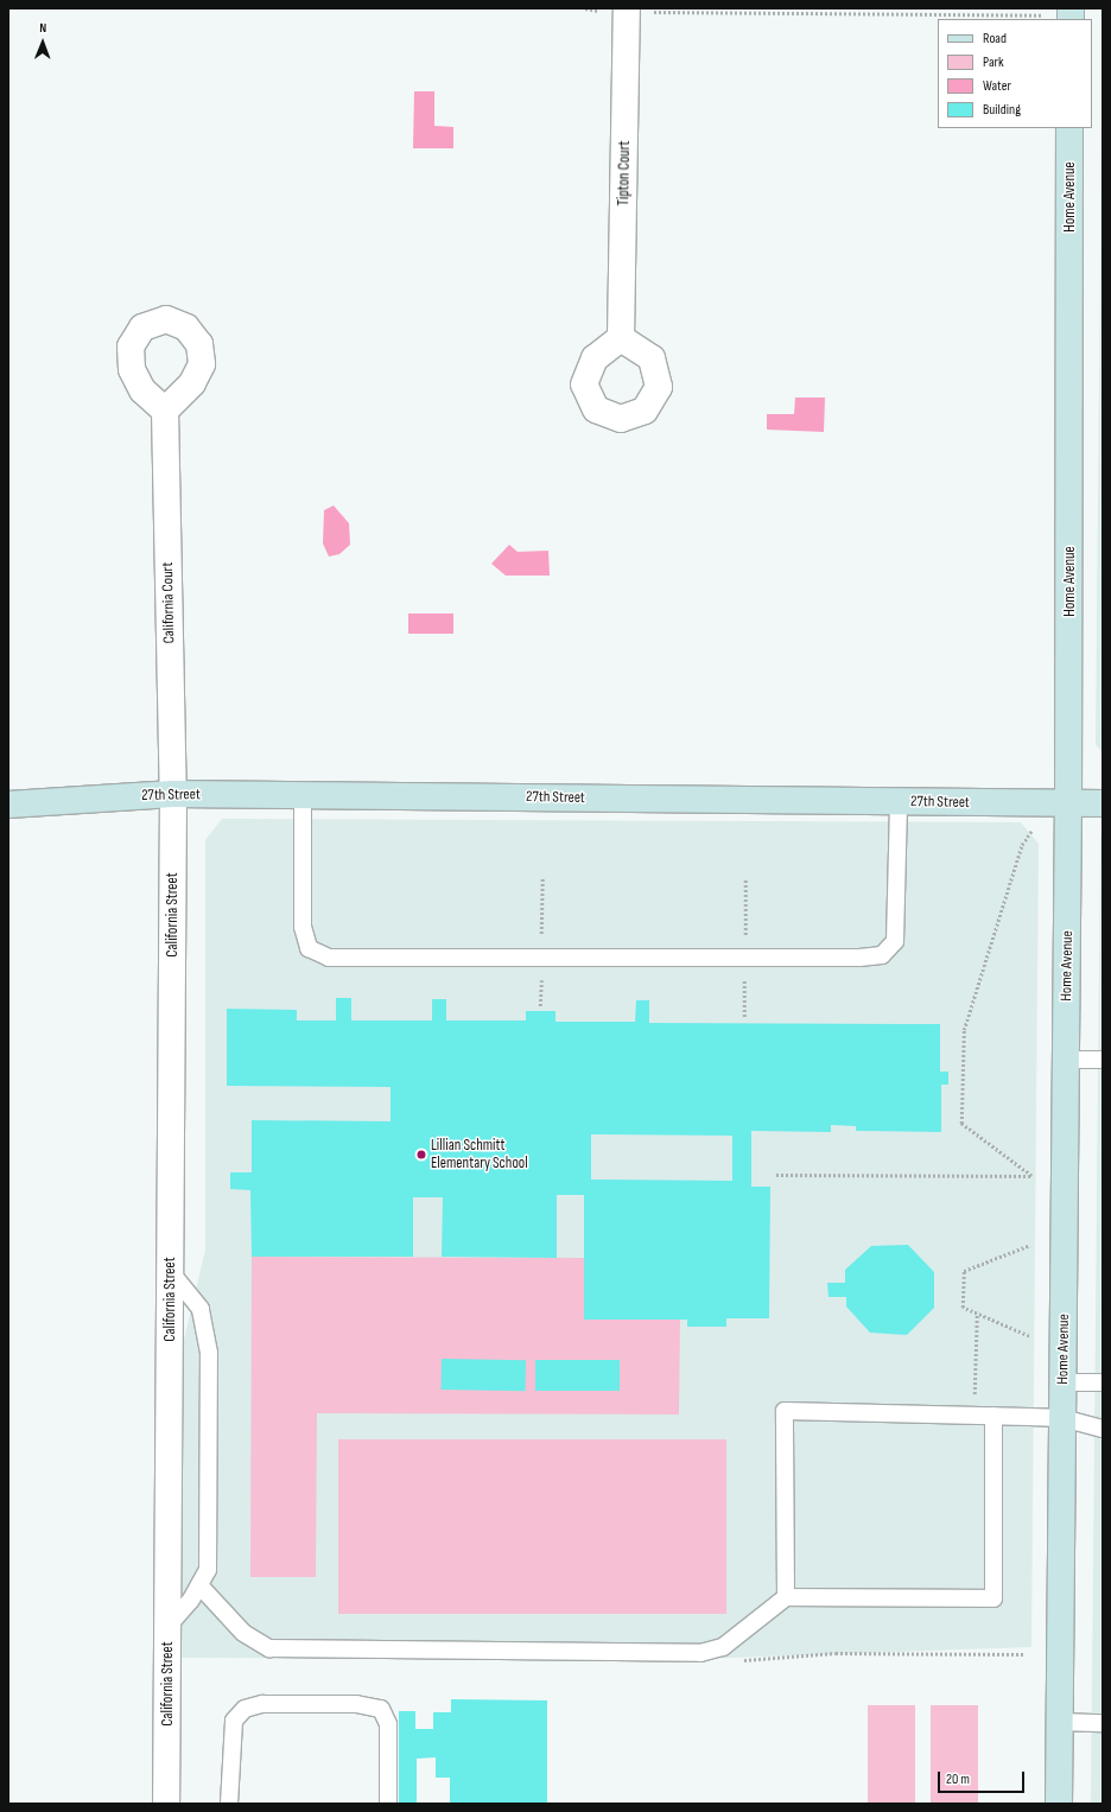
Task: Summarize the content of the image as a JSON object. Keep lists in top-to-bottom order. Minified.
{"streets":{"street":["Tipton Court","Home Avenue","California Court","27th Street","California Street"]},"crossings":[["Home Avenue","27th Street"],["California Court","27th Street"],["California Court","California Street"],["27th Street","California Street"]],"places":["Lillian Schmitt Elementary School"],"legend":["Road","Park","Water","Building"],"scale_bar":"20 m","north":"top"}
